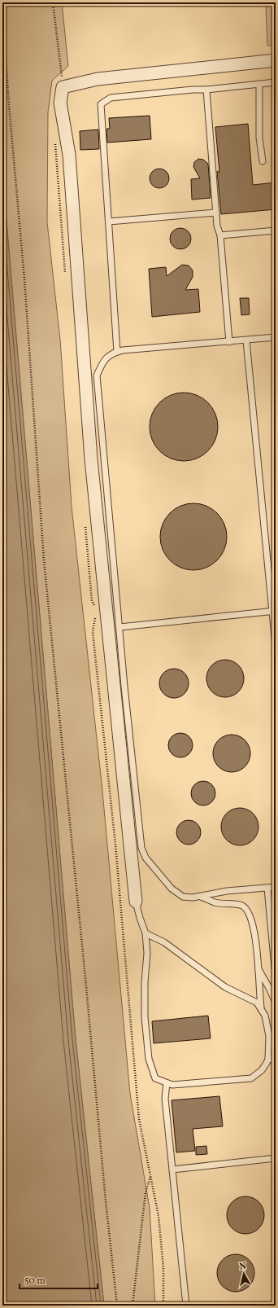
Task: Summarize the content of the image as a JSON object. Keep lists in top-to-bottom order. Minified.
{"scale_bar":"50 m","north":"top"}
